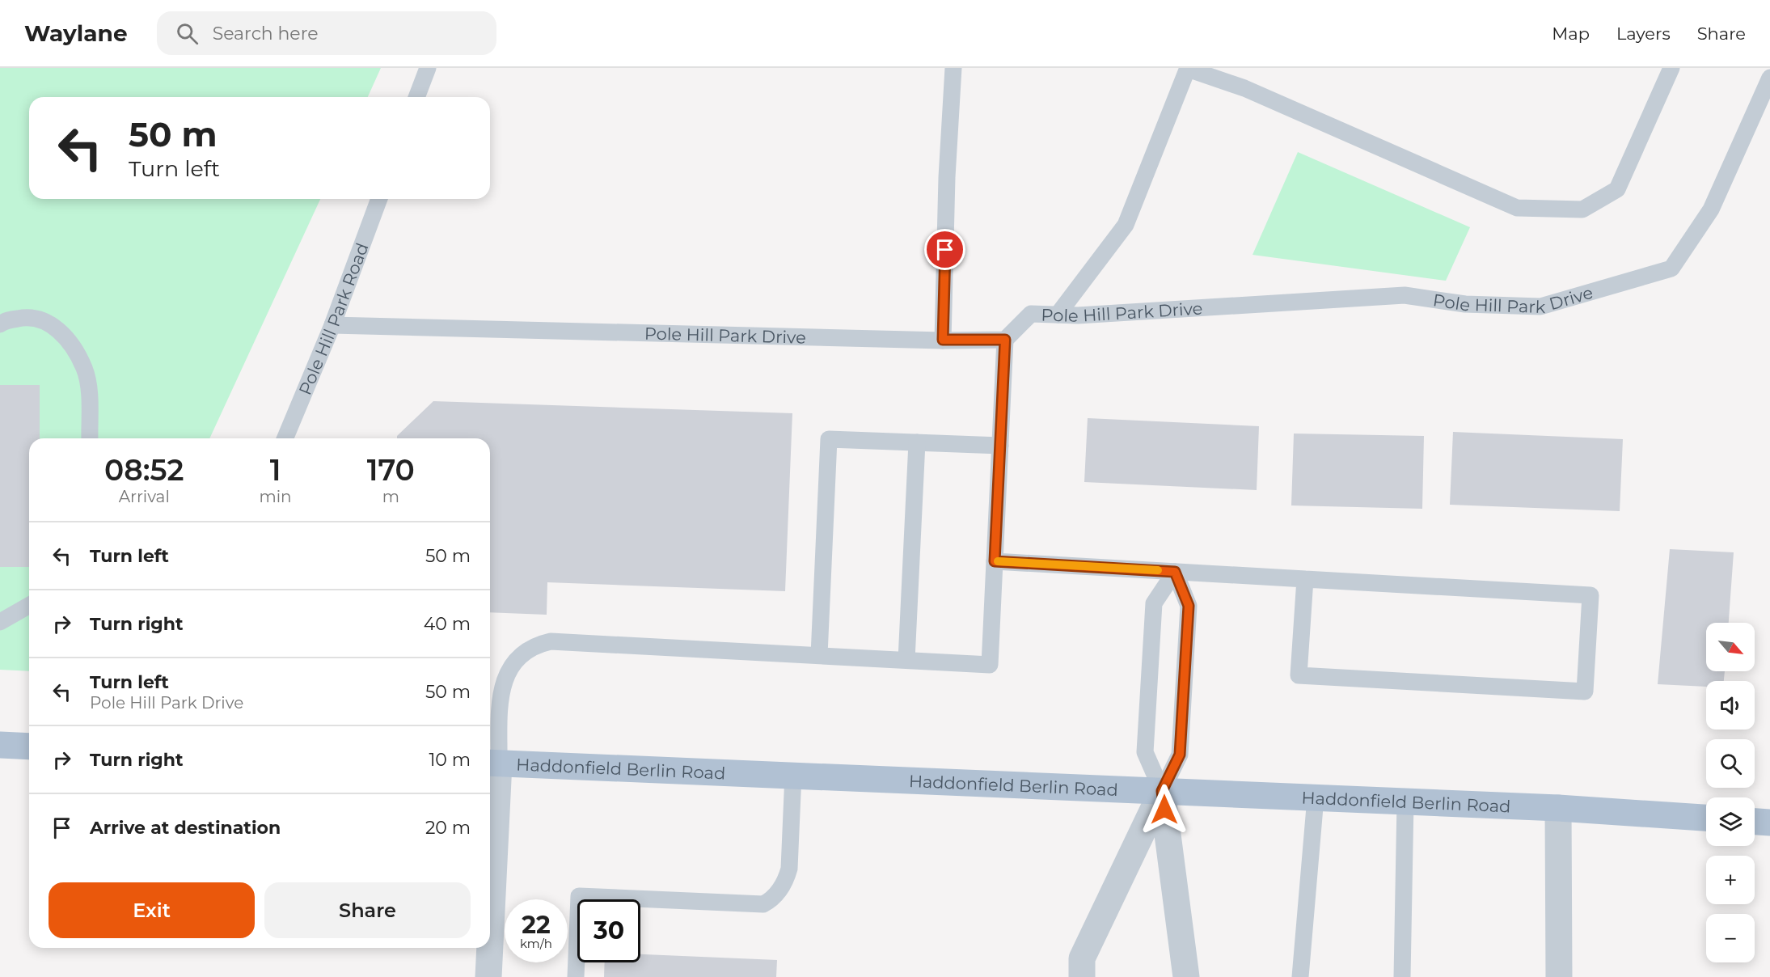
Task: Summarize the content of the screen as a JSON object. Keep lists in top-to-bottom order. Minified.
{"streets":{"main road":["Haddonfield Berlin Road"],"lane":["Pole Hill Park Drive","Pole Hill Park Road"]},"crossings":[["Pole Hill Park Drive","Pole Hill Park Road"]],"north":"bottom right","page":{"header":"Waylane","search":"Search here","nav":["Map","Layers","Share"],"turn":["50 m","Turn left"],"eta":["08:52","Arrival","1","min","170","m"],"list":[{"name":"Turn left","value":"50 m"},{"name":"Turn right","value":"40 m"},{"name":"Turn left","note":"Pole Hill Park Drive","value":"50 m"},{"name":"Turn right","value":"10 m"},{"name":"Arrive at destination","value":"20 m"}],"map_buttons":["+","−"],"buttons":["Exit","Share"],"speed":"22 km/h","limit":"30"}}
